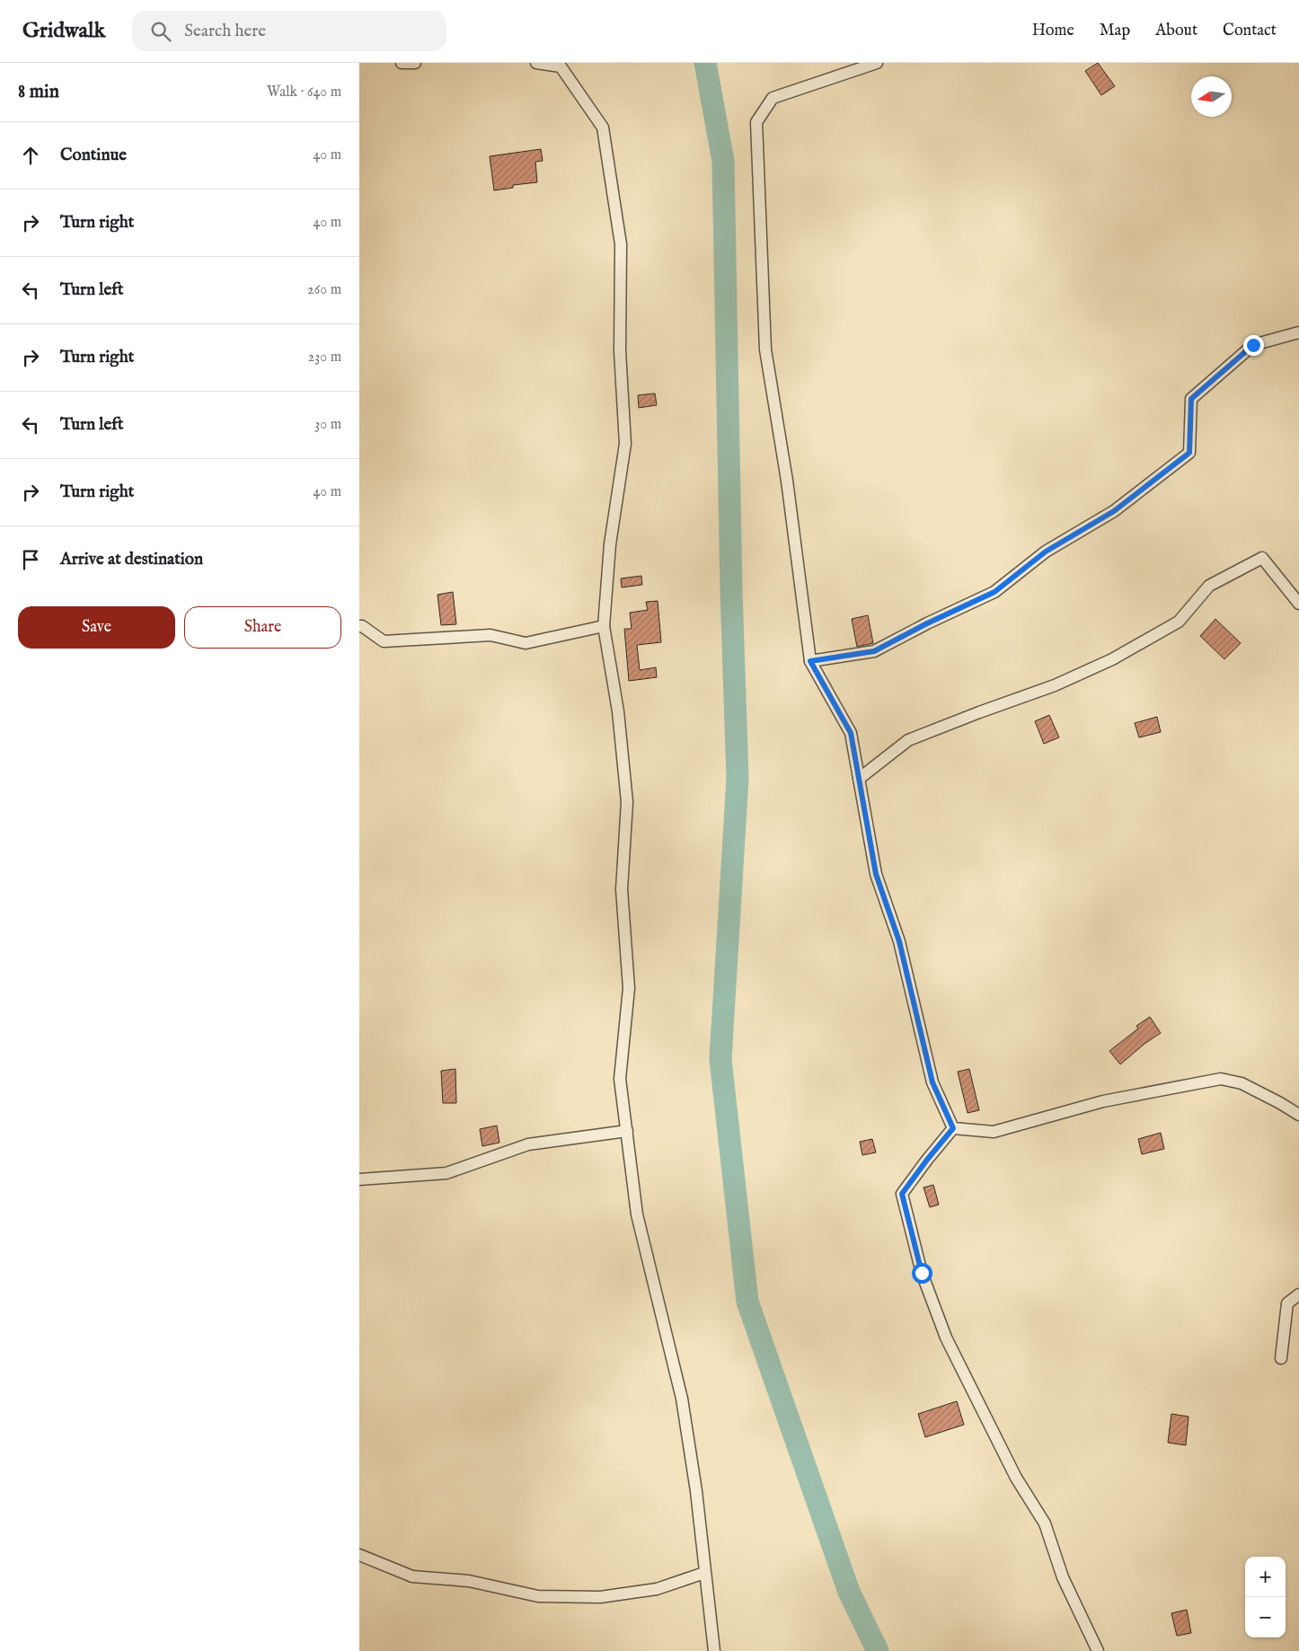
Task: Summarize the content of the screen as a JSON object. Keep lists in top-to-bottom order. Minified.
{"north":"left","page":{"header":"Gridwalk","search":"Search here","nav":["Home","Map","About","Contact"],"heading":["8 min","Walk · 640 m"],"list":[["Continue","40 m"],["Turn right","40 m"],["Turn left","260 m"],["Turn right","230 m"],["Turn left","30 m"],["Turn right","40 m"],"Arrive at destination"],"buttons":["Save","Share"],"map_buttons":["+","−"]}}
